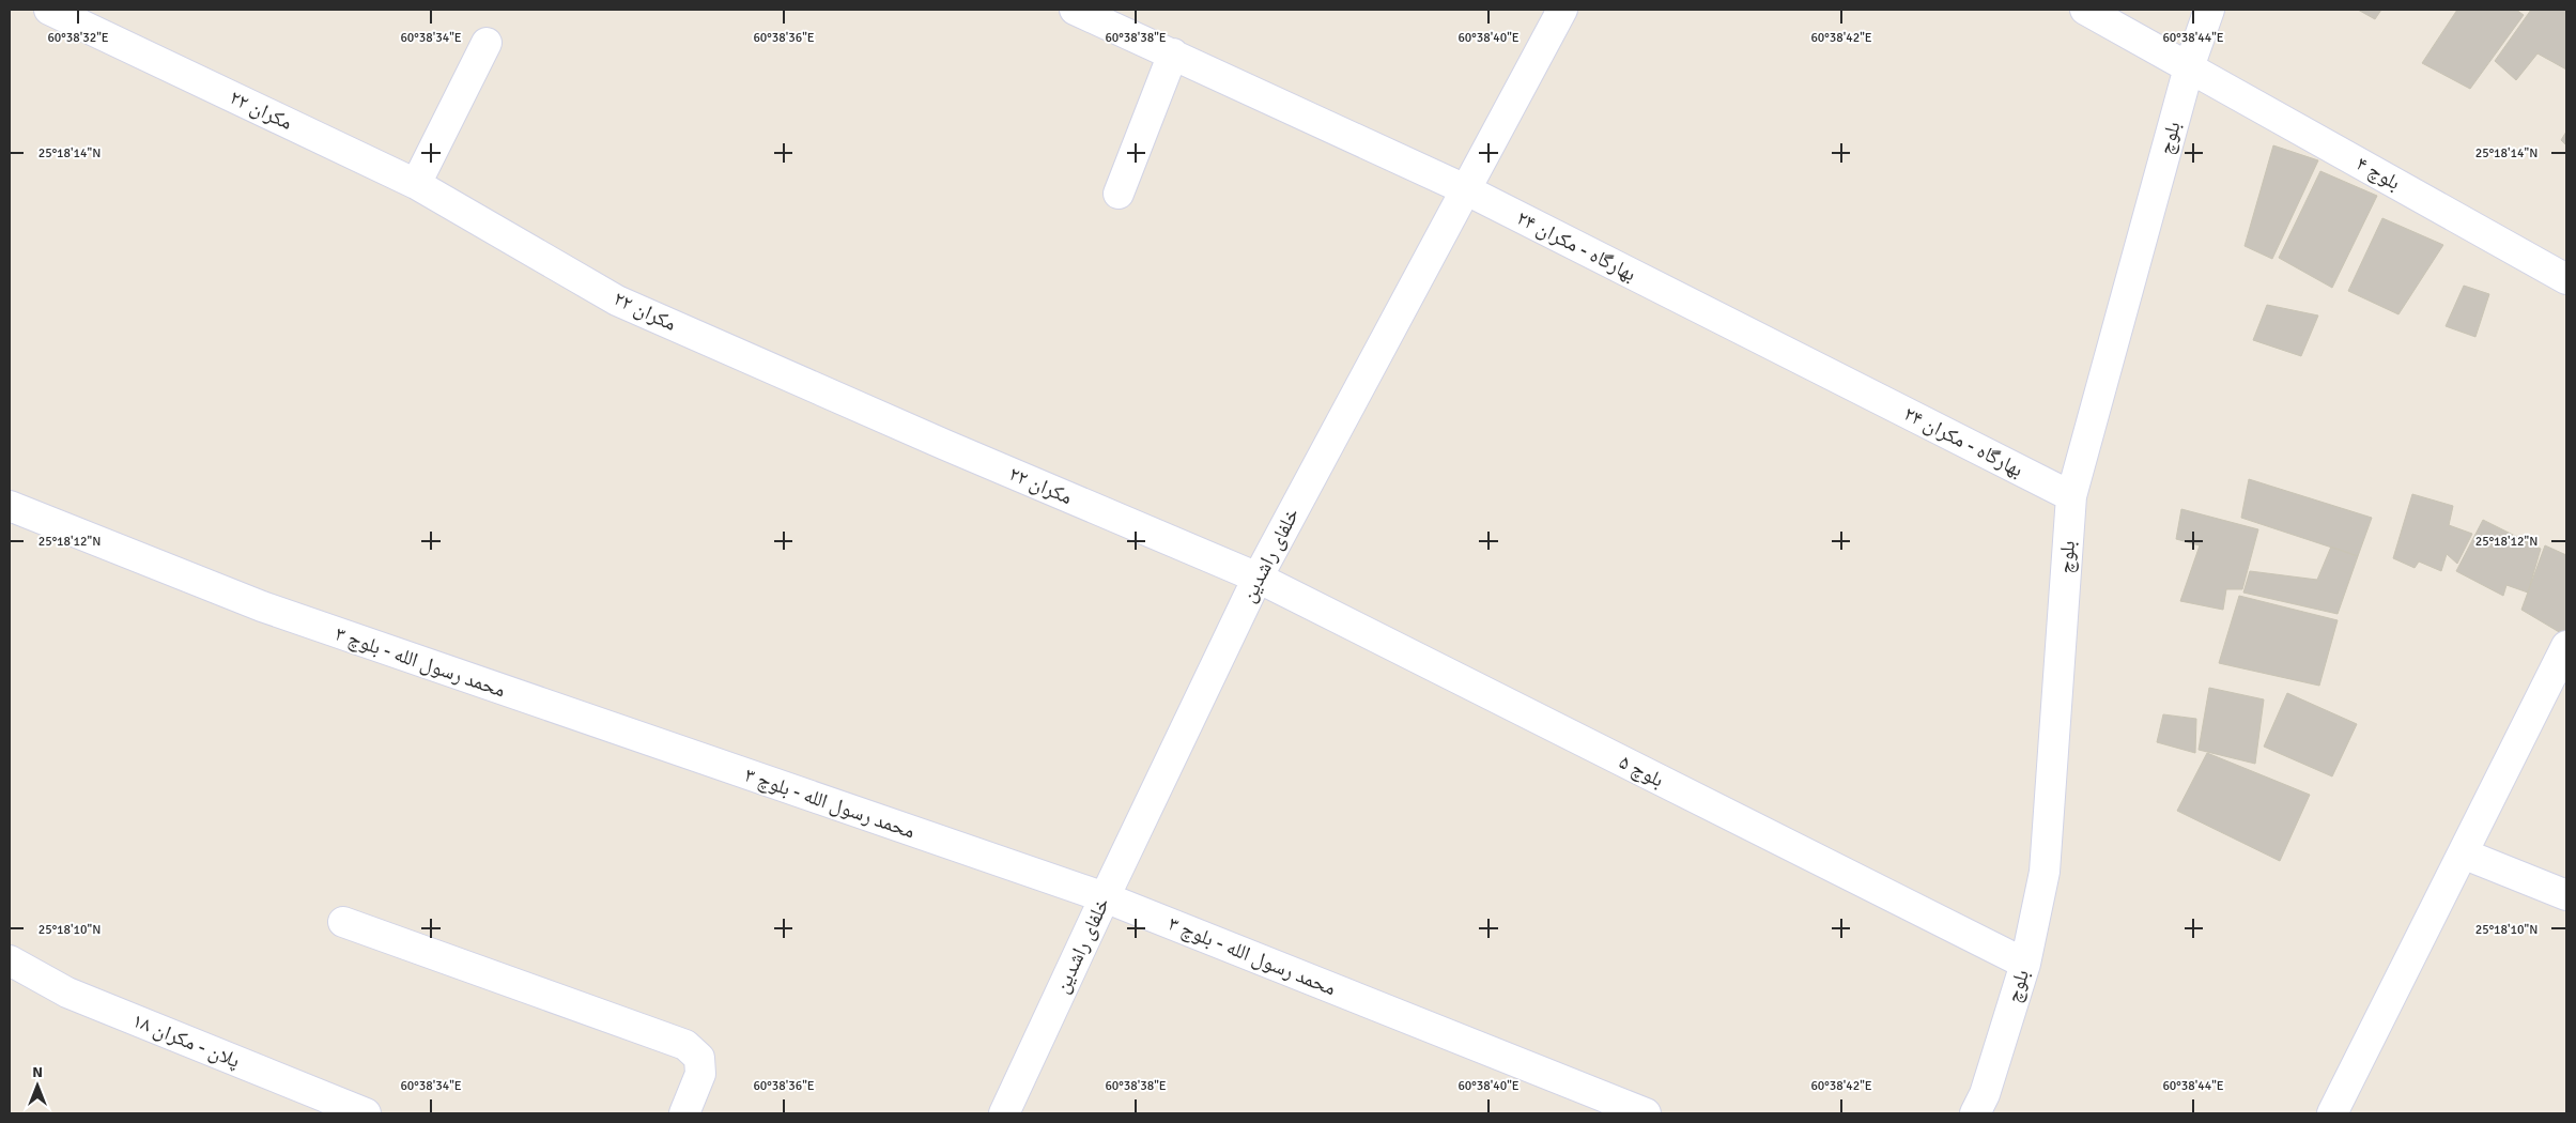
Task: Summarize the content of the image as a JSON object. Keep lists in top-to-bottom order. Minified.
{"streets":{"street":["مکران ۲۲","بلوچ","بلوچ ۴","بهارگاه - مکران ۲۴","خلفای راشدین","محمد رسول الله - بلوچ ۳","بلوچ ۵","پلان - مکران ۱۸"]},"crossings":[["مکران ۲۲","خلفای راشدین"],["مکران ۲۲","بلوچ ۵"],["بلوچ","بلوچ ۴"],["بلوچ","بهارگاه - مکران ۲۴"],["بلوچ","بلوچ ۵"],["بهارگاه - مکران ۲۴","خلفای راشدین"],["خلفای راشدین","محمد رسول الله - بلوچ ۳"],["خلفای راشدین","بلوچ ۵"]],"north":"top","coordinates":["60°38'32\"E","60°38'34\"E","60°38'36\"E","60°38'38\"E","60°38'40\"E","60°38'42\"E","60°38'44\"E","25°18'14\"N","25°18'12\"N","25°18'10\"N"]}
